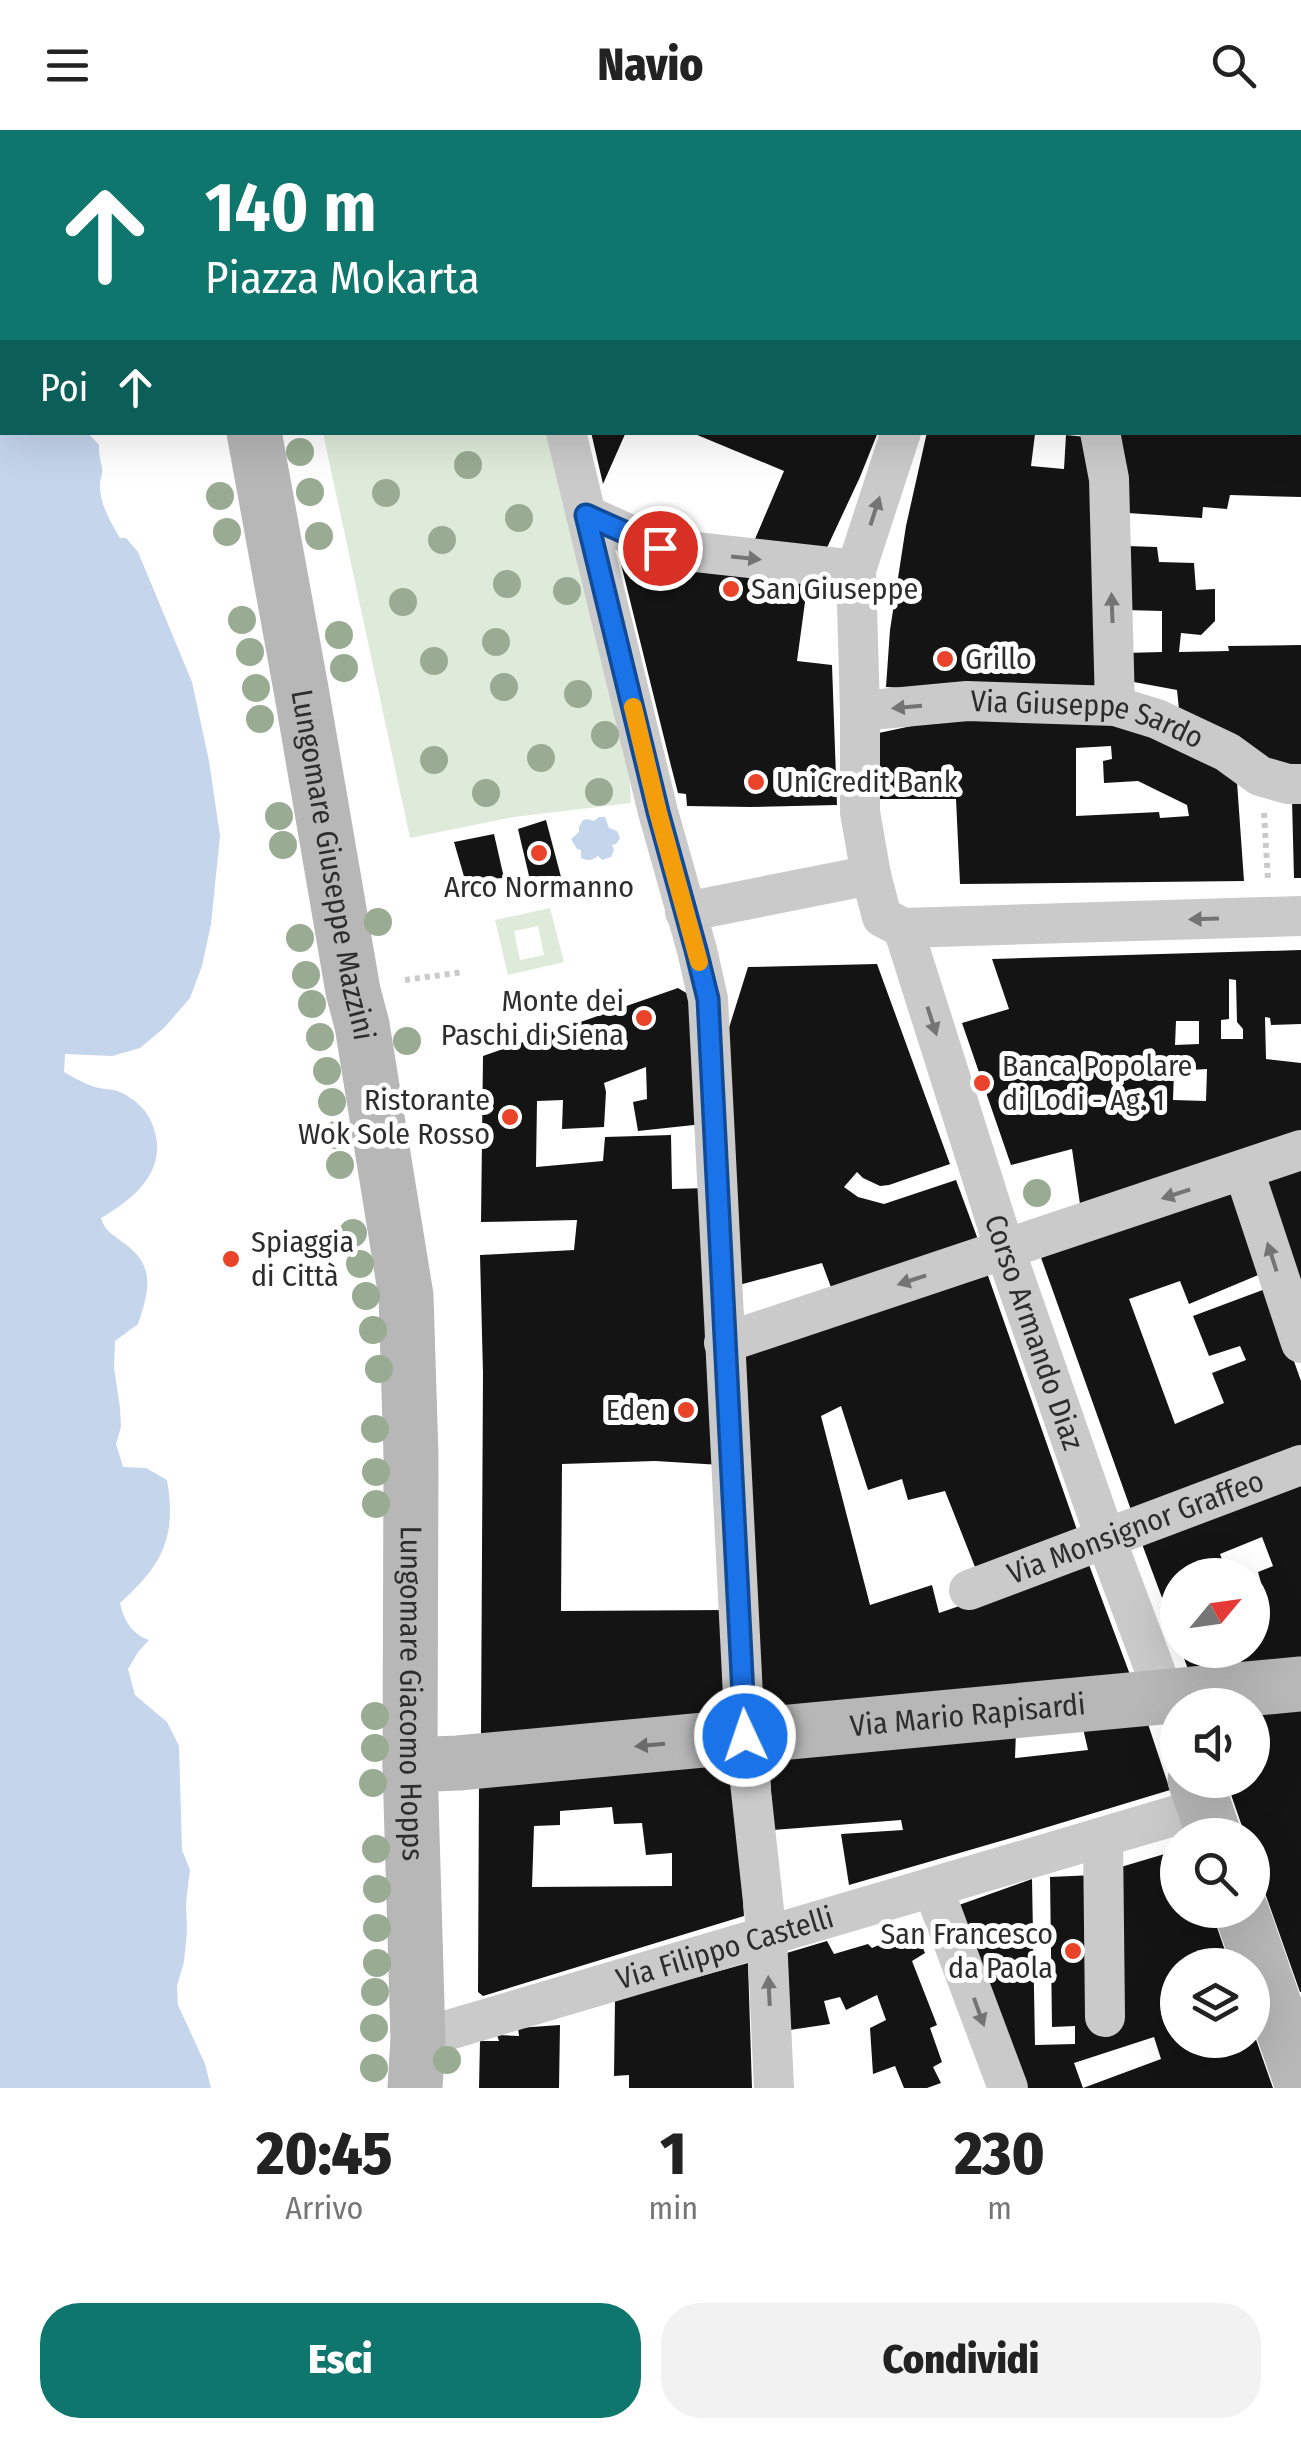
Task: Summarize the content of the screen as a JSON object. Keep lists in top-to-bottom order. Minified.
{"streets":{"main road":["Lungomare Giuseppe Mazzini","Lungomare Giacomo Hopps","Via Mario Rapisardi"],"street":["Via Giuseppe Sardo","Corso Armando Diaz","Via Monsignor Graffeo","Via Filippo Castelli"]},"crossings":[["Lungomare Giuseppe Mazzini","Lungomare Giacomo Hopps"],["Corso Armando Diaz","Via Monsignor Graffeo"],["Lungomare Giacomo Hopps","Via Mario Rapisardi"],["Lungomare Giacomo Hopps","Via Filippo Castelli"]],"one_way":["Via Mario Rapisardi"],"places":["San Giuseppe","Grillo","UniCredit Bank","Arco Normanno","Monte dei Paschi di Siena","Banca Popolare di Lodi - Ag. 1","Ristorante Wok Sole Rosso","Spiaggia di Città","Eden","San Francesco da Paola"],"north":"top right","page":{"header":"Navio","turn":["140 m","Piazza Mokarta"],"then":"Poi","eta":["20:45","Arrivo","1","min","230","m"],"buttons":["Esci","Condividi"]}}
